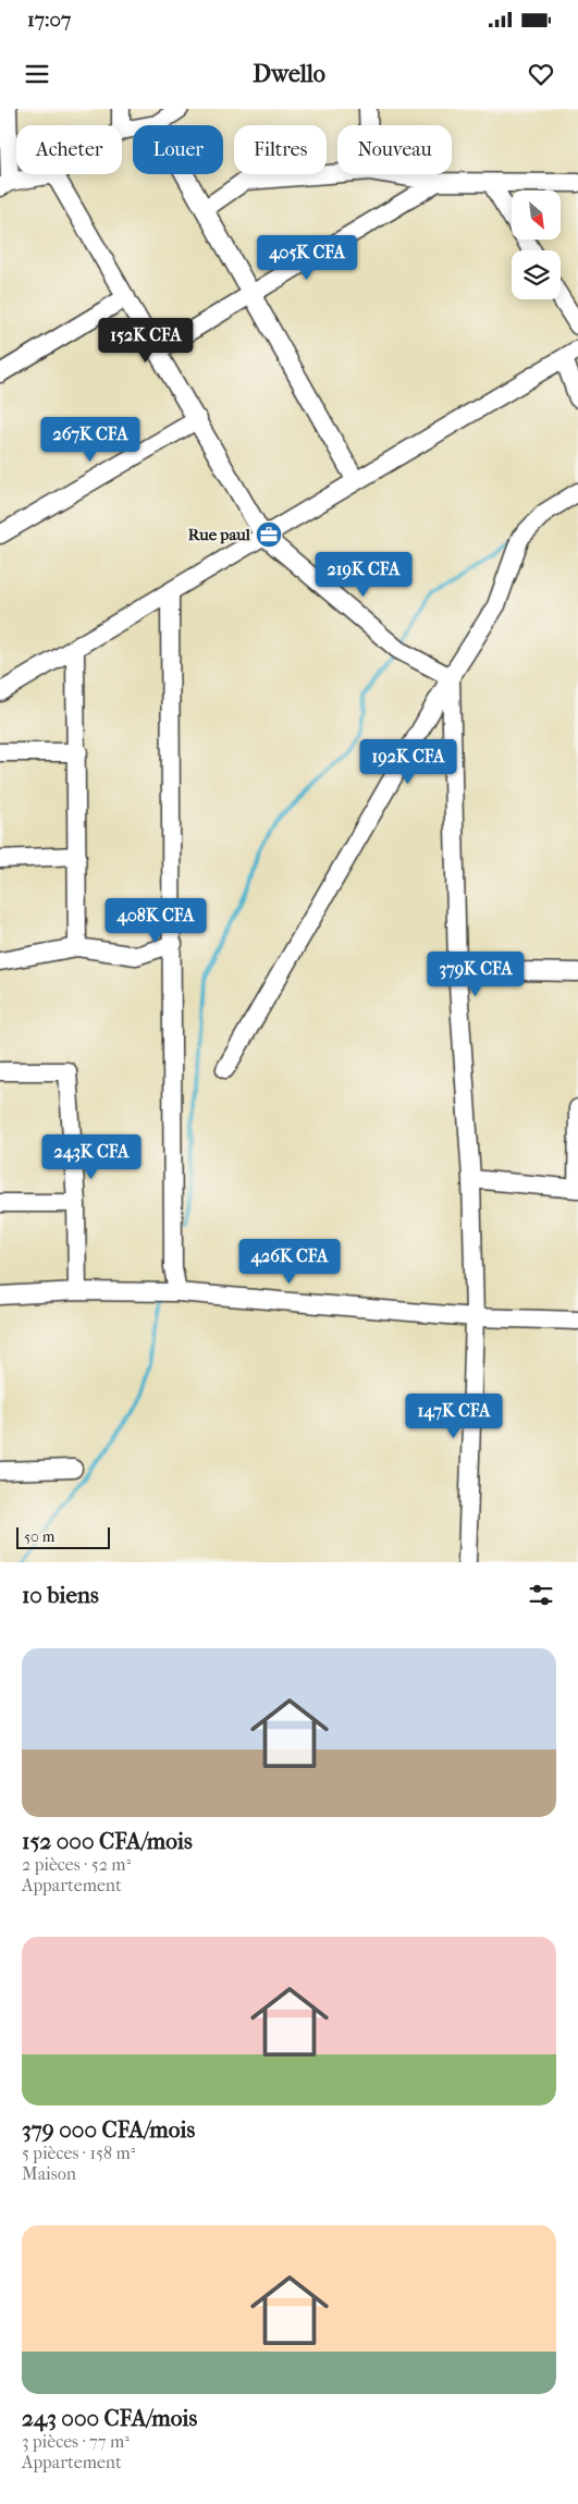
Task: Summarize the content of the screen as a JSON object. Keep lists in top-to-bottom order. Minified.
{"places":{"office":["Rue paul"]},"scale_bar":"50 m","north":"bottom right","page":{"status":"17:07","header":"Dwello","chip":["Acheter","Louer","Filtres","Nouveau"],"price":["405K CFA","152K CFA","267K CFA","219K CFA","192K CFA","408K CFA","379K CFA","243K CFA","426K CFA","147K CFA"],"scale":"50 m","heading":"10 biens","list":[{"name":"152 000 CFA/mois","note":"2 pièces · 52 m² · Appartement"},{"name":"379 000 CFA/mois","note":"5 pièces · 158 m² · Maison"},{"name":"243 000 CFA/mois","note":"3 pièces · 77 m² · Appartement"}]}}
